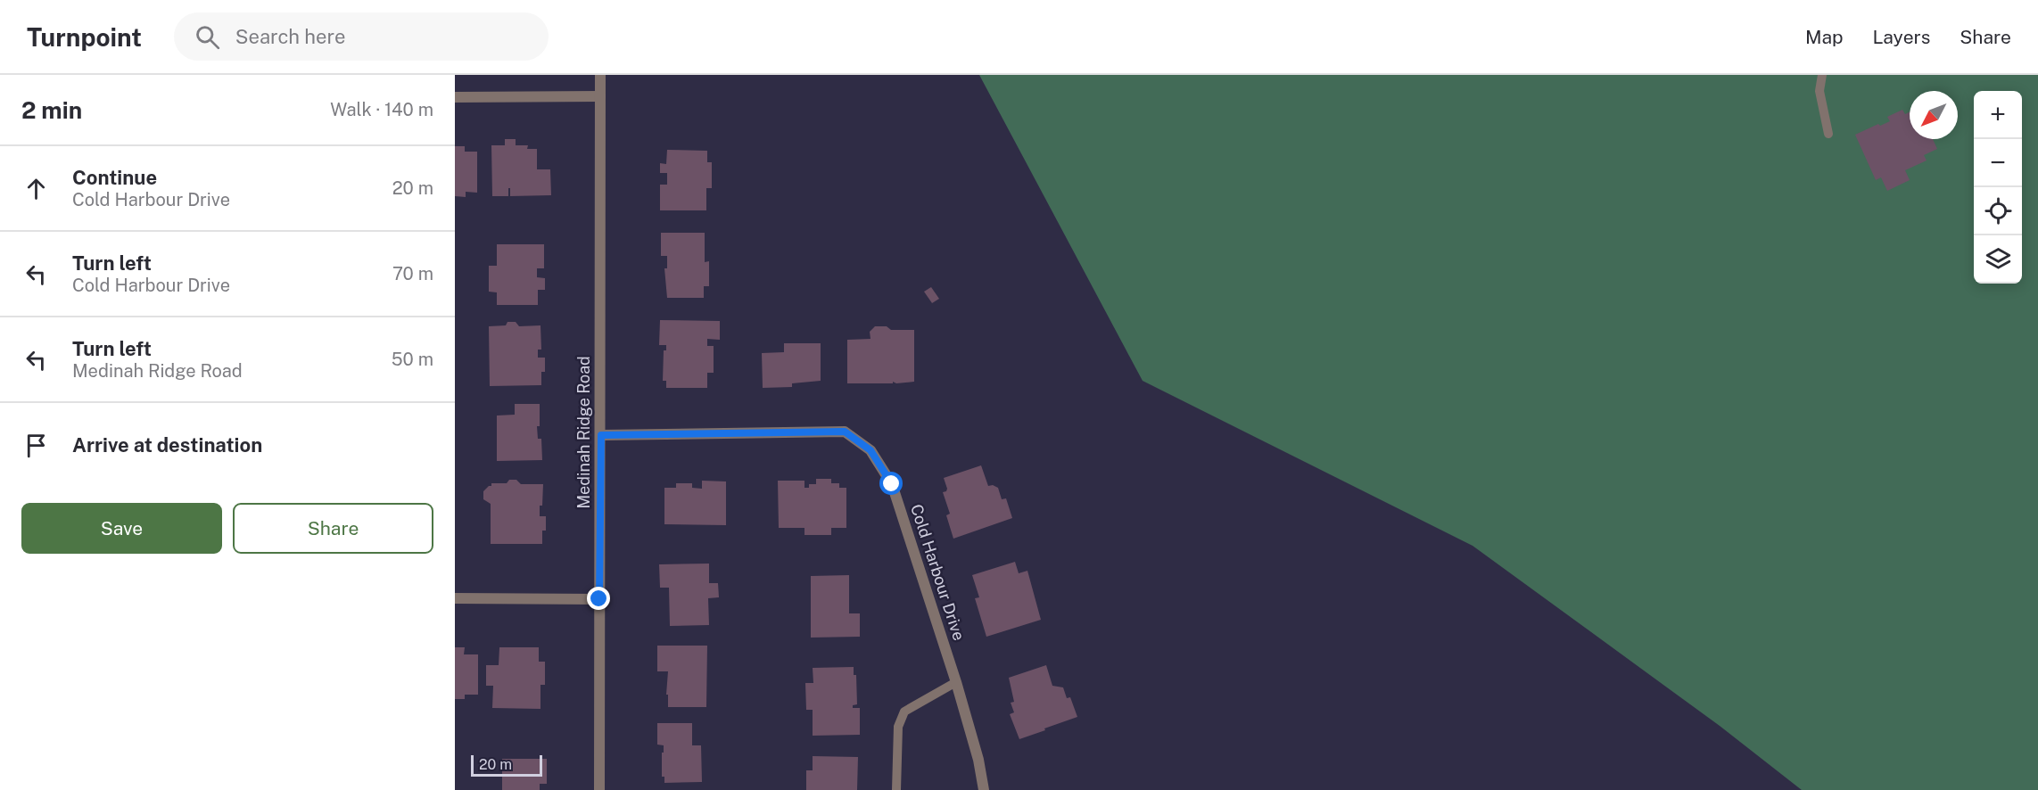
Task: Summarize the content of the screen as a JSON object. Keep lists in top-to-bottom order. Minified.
{"streets":{"street":["Medinah Ridge Road","Cold Harbour Drive"]},"crossings":[["Medinah Ridge Road","Cold Harbour Drive"]],"scale_bar":"20 m","north":"bottom left","page":{"header":"Turnpoint","search":"Search here","nav":["Map","Layers","Share"],"heading":["2 min","Walk · 140 m"],"map_buttons":["+","−"],"list":[["Continue","Cold Harbour Drive","20 m"],["Turn left","Cold Harbour Drive","70 m"],["Turn left","Medinah Ridge Road","50 m"],"Arrive at destination"],"buttons":["Save","Share"],"scale":"20 m"}}
